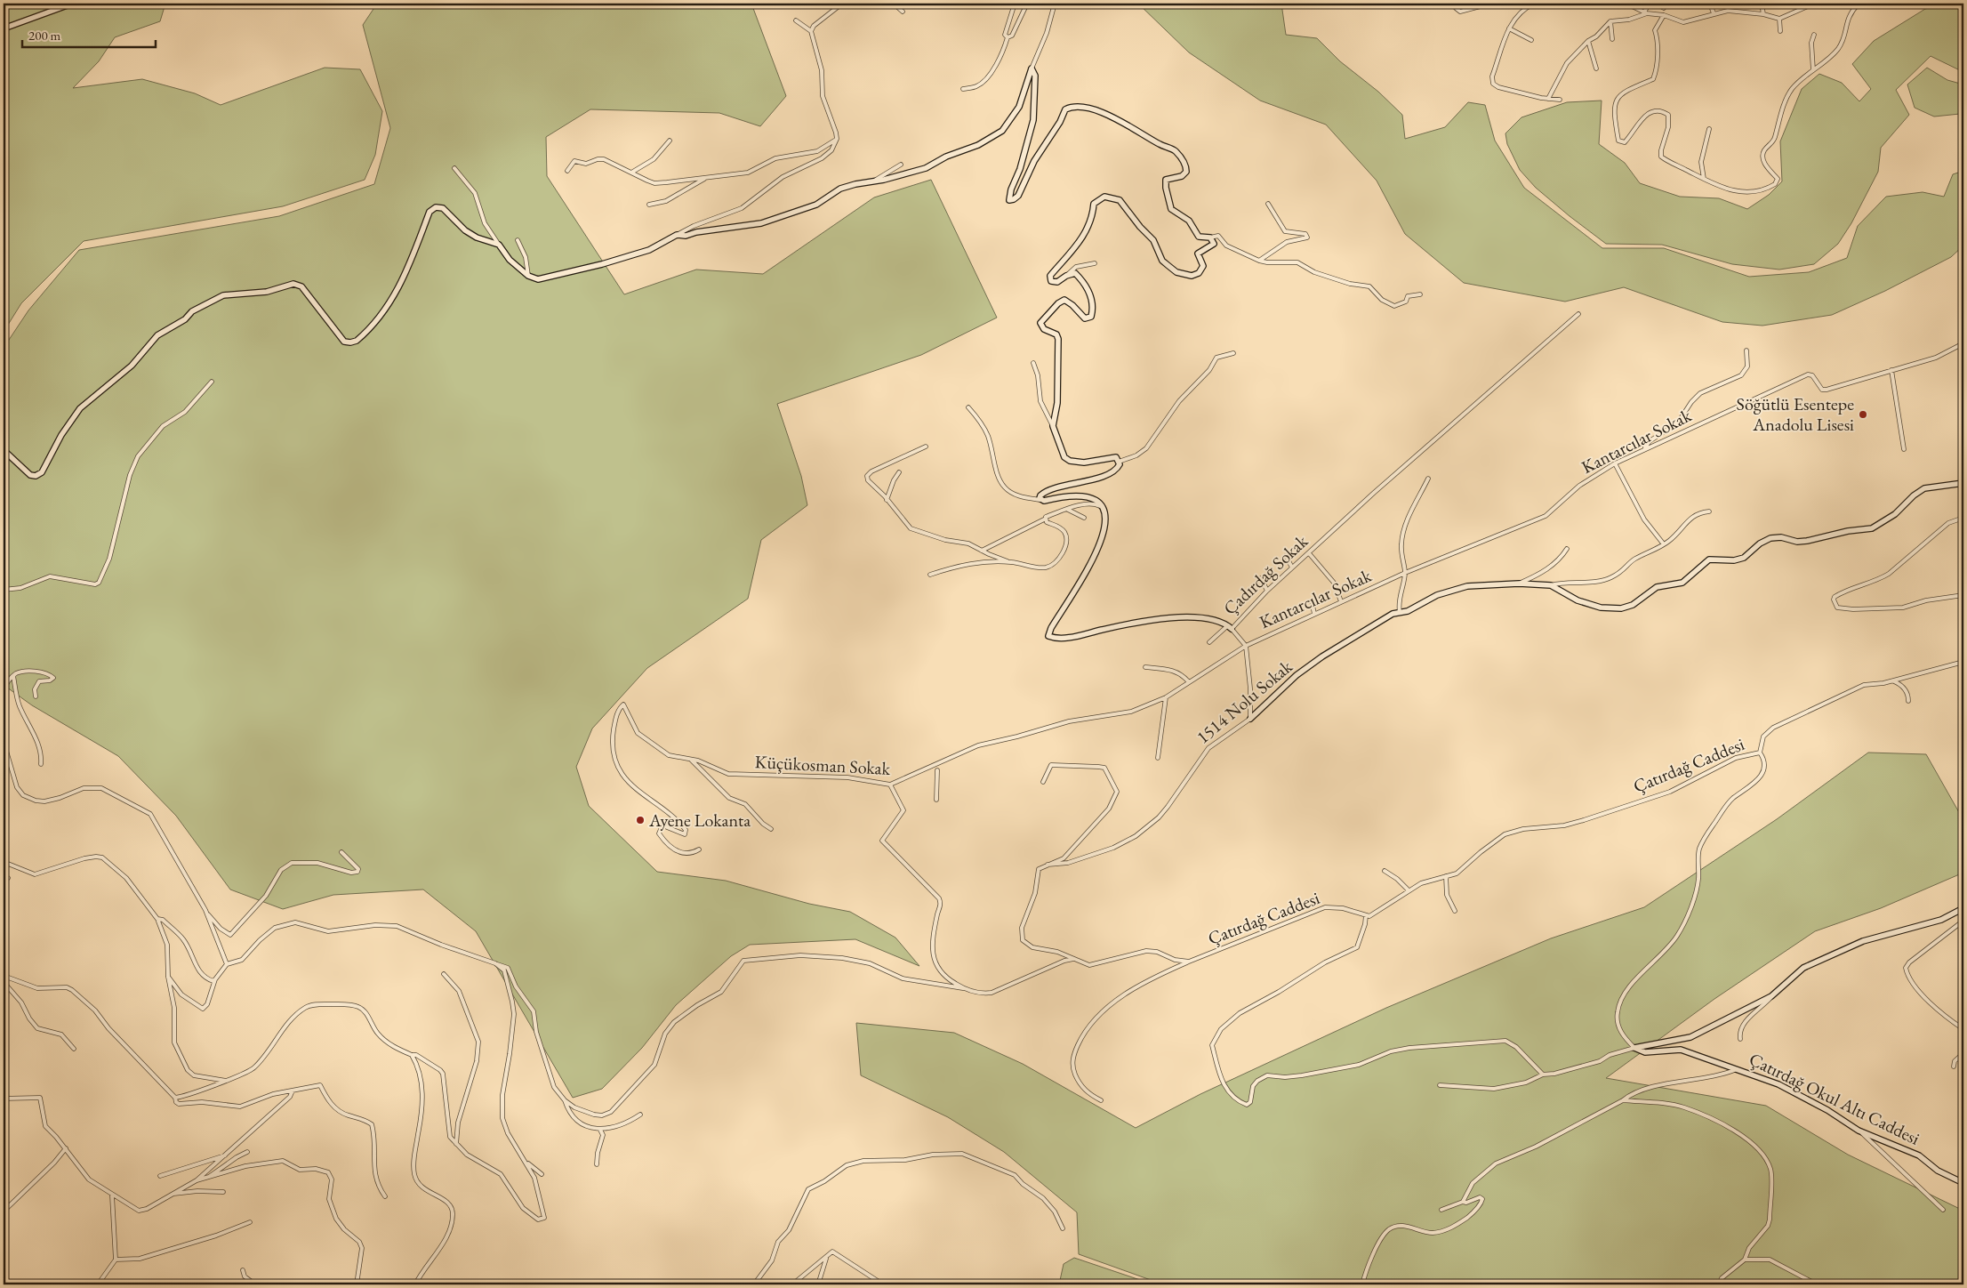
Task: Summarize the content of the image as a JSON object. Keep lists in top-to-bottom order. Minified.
{"streets":{"street":["Kantarcılar Sokak","Çadırdağ Sokak","1514 Nolu Sokak","Küçükosman Sokak","Çatırdağ Caddesi","Çatırdağ Okul Altı Caddesi"]},"crossings":[["Kantarcılar Sokak","Çadırdağ Sokak"],["Kantarcılar Sokak","Küçükosman Sokak"],["1514 Nolu Sokak","Çatırdağ Caddesi"],["Çatırdağ Caddesi","Çatırdağ Okul Altı Caddesi"]],"places":["Söğütlü Esentepe Anadolu Lisesi","Ayene Lokanta"],"scale_bar":"200 m"}
